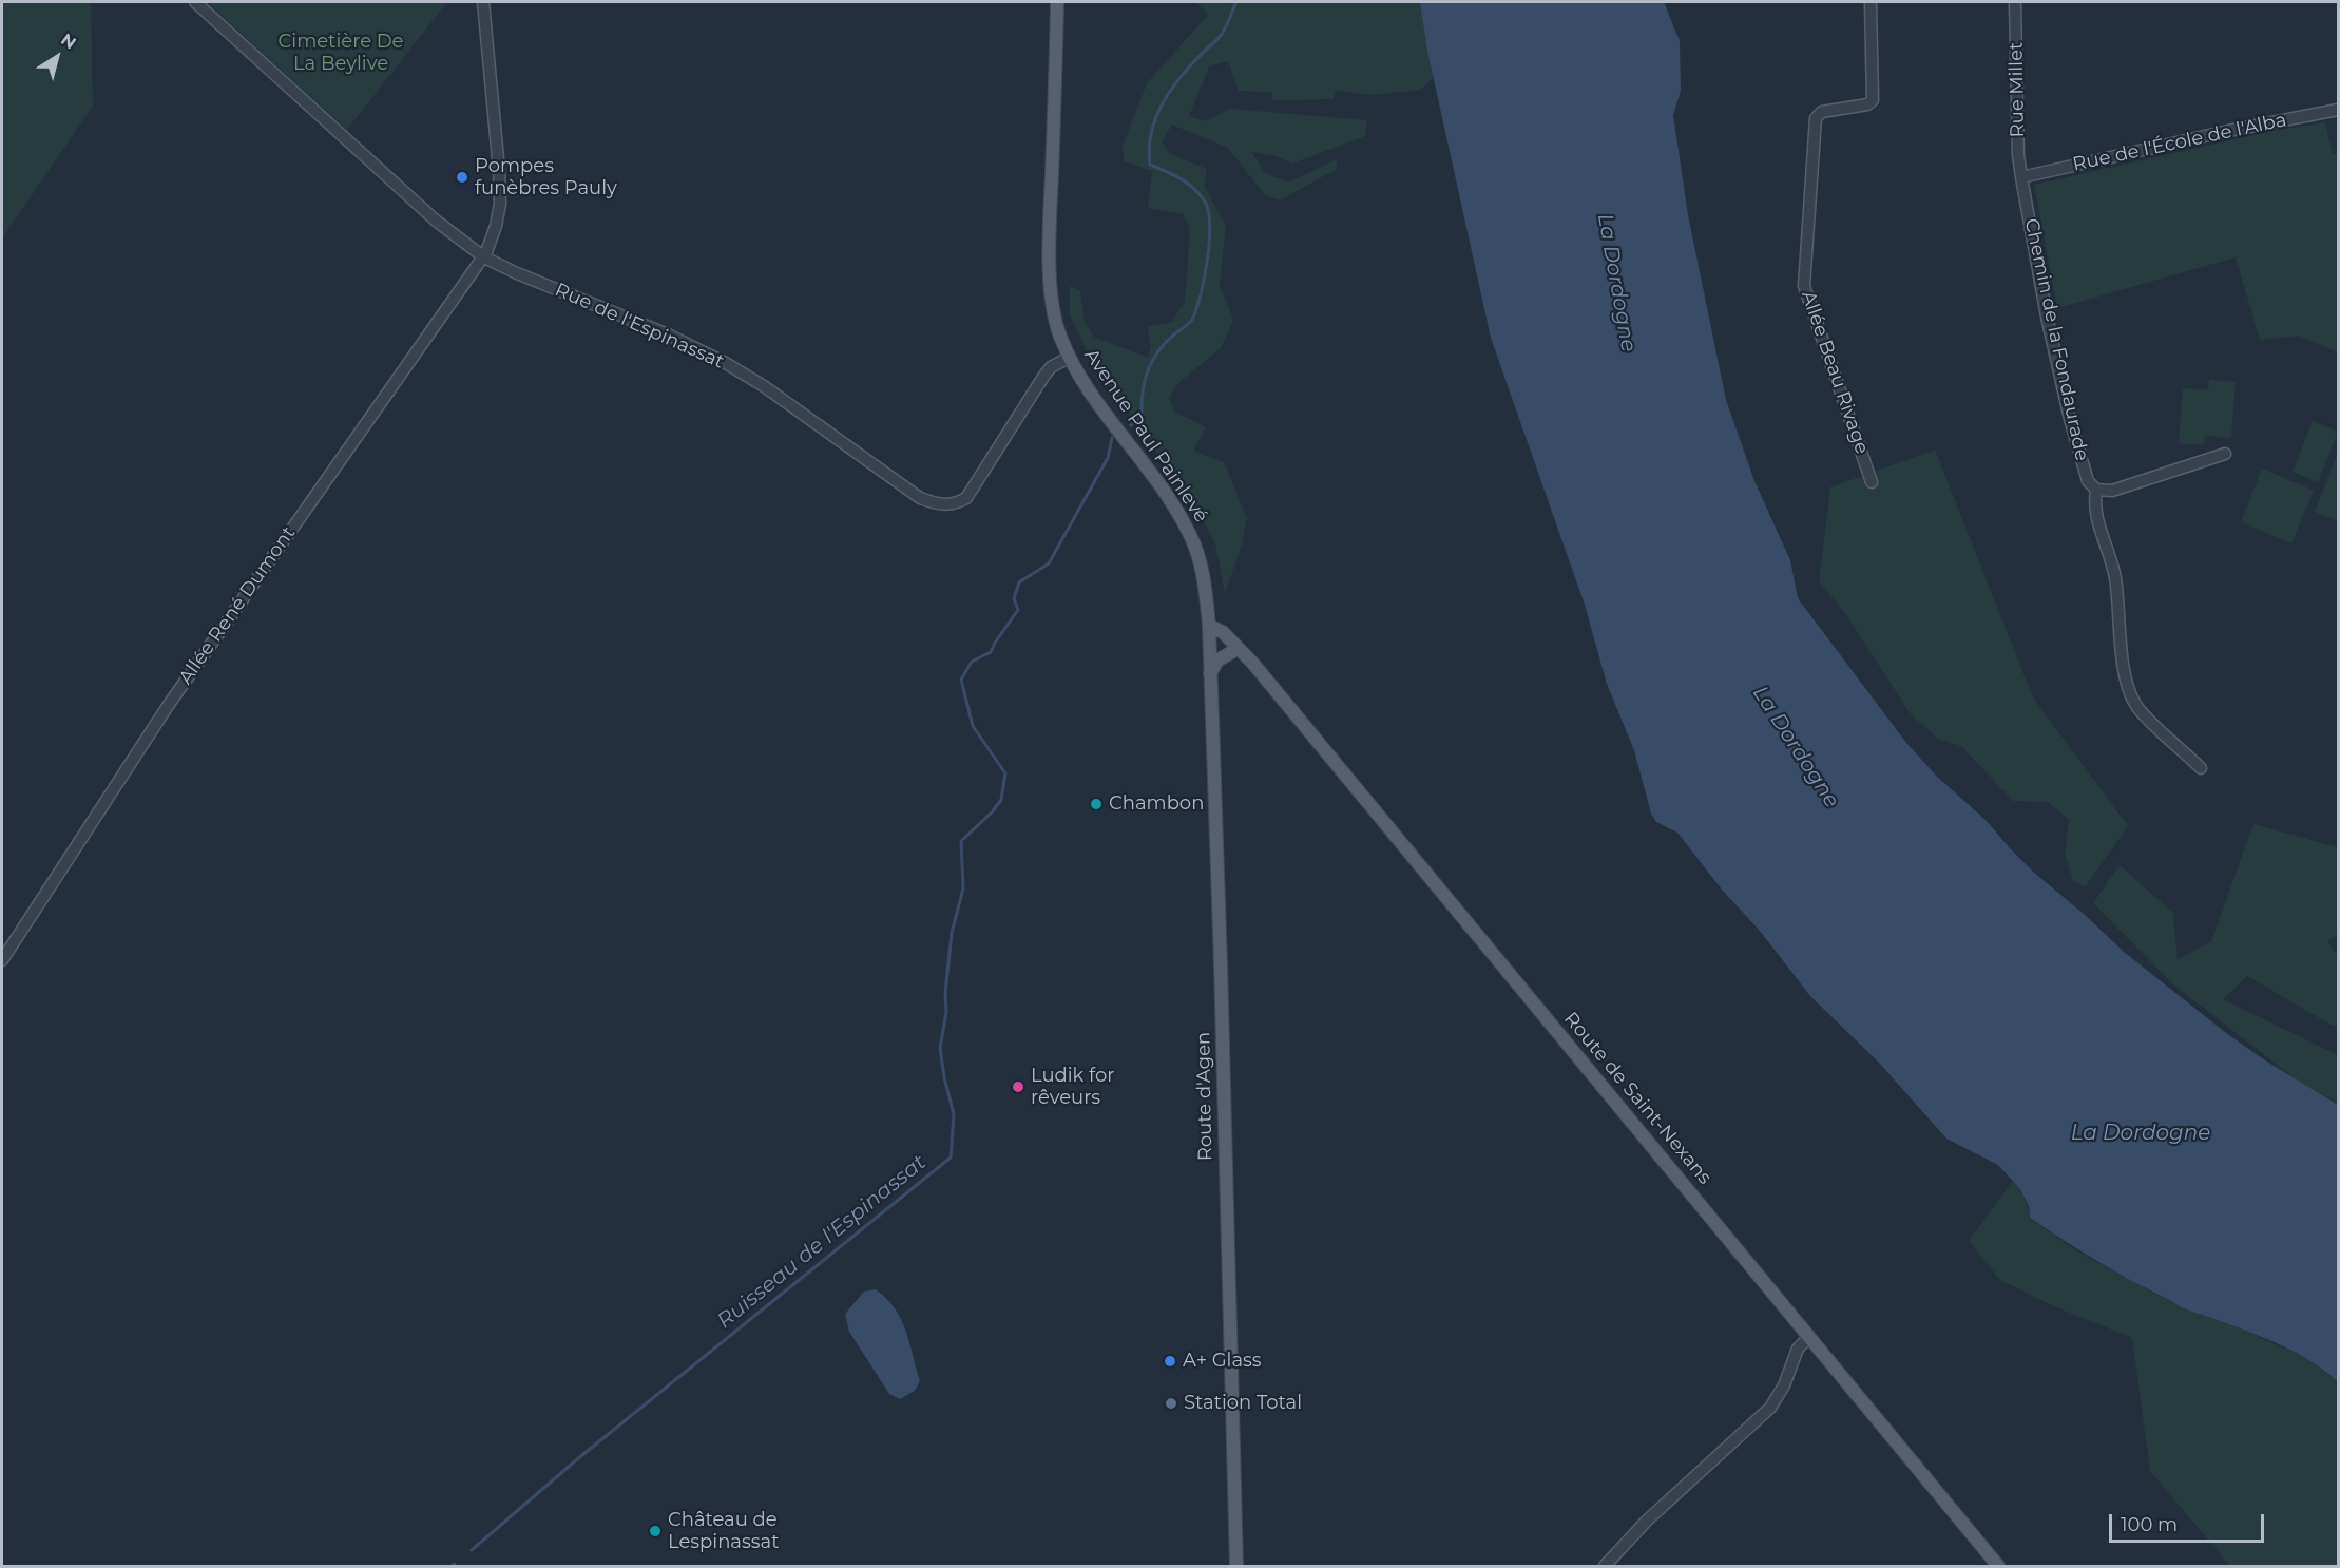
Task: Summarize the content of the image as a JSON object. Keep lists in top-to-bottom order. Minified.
{"streets":{"main road":["Avenue Paul Painlevé","Route d'Agen","Route de Saint-Nexans"],"street":["Rue Millet","Rue de l'École de l'Alba","Rue de l'Espinassat","Chemin de la Fondaurade","Allée Beau Rivage","Allée René Dumont"]},"crossings":[["Rue Millet","Rue de l'École de l'Alba"],["Rue Millet","Chemin de la Fondaurade"],["Rue de l'École de l'Alba","Chemin de la Fondaurade"],["Rue de l'Espinassat","Avenue Paul Painlevé"],["Rue de l'Espinassat","Allée René Dumont"],["Avenue Paul Painlevé","Route d'Agen"],["Avenue Paul Painlevé","Route de Saint-Nexans"],["Route d'Agen","Route de Saint-Nexans"]],"water":["La Dordogne","Ruisseau de l'Espinassat"],"parks":["Cimetière De La Beylive"],"places":["Pompes funèbres Pauly","Chambon","Ludik for rêveurs","A+ Glass","Station Total","Château de Lespinassat"],"scale_bar":"100 m","north":"top right"}
